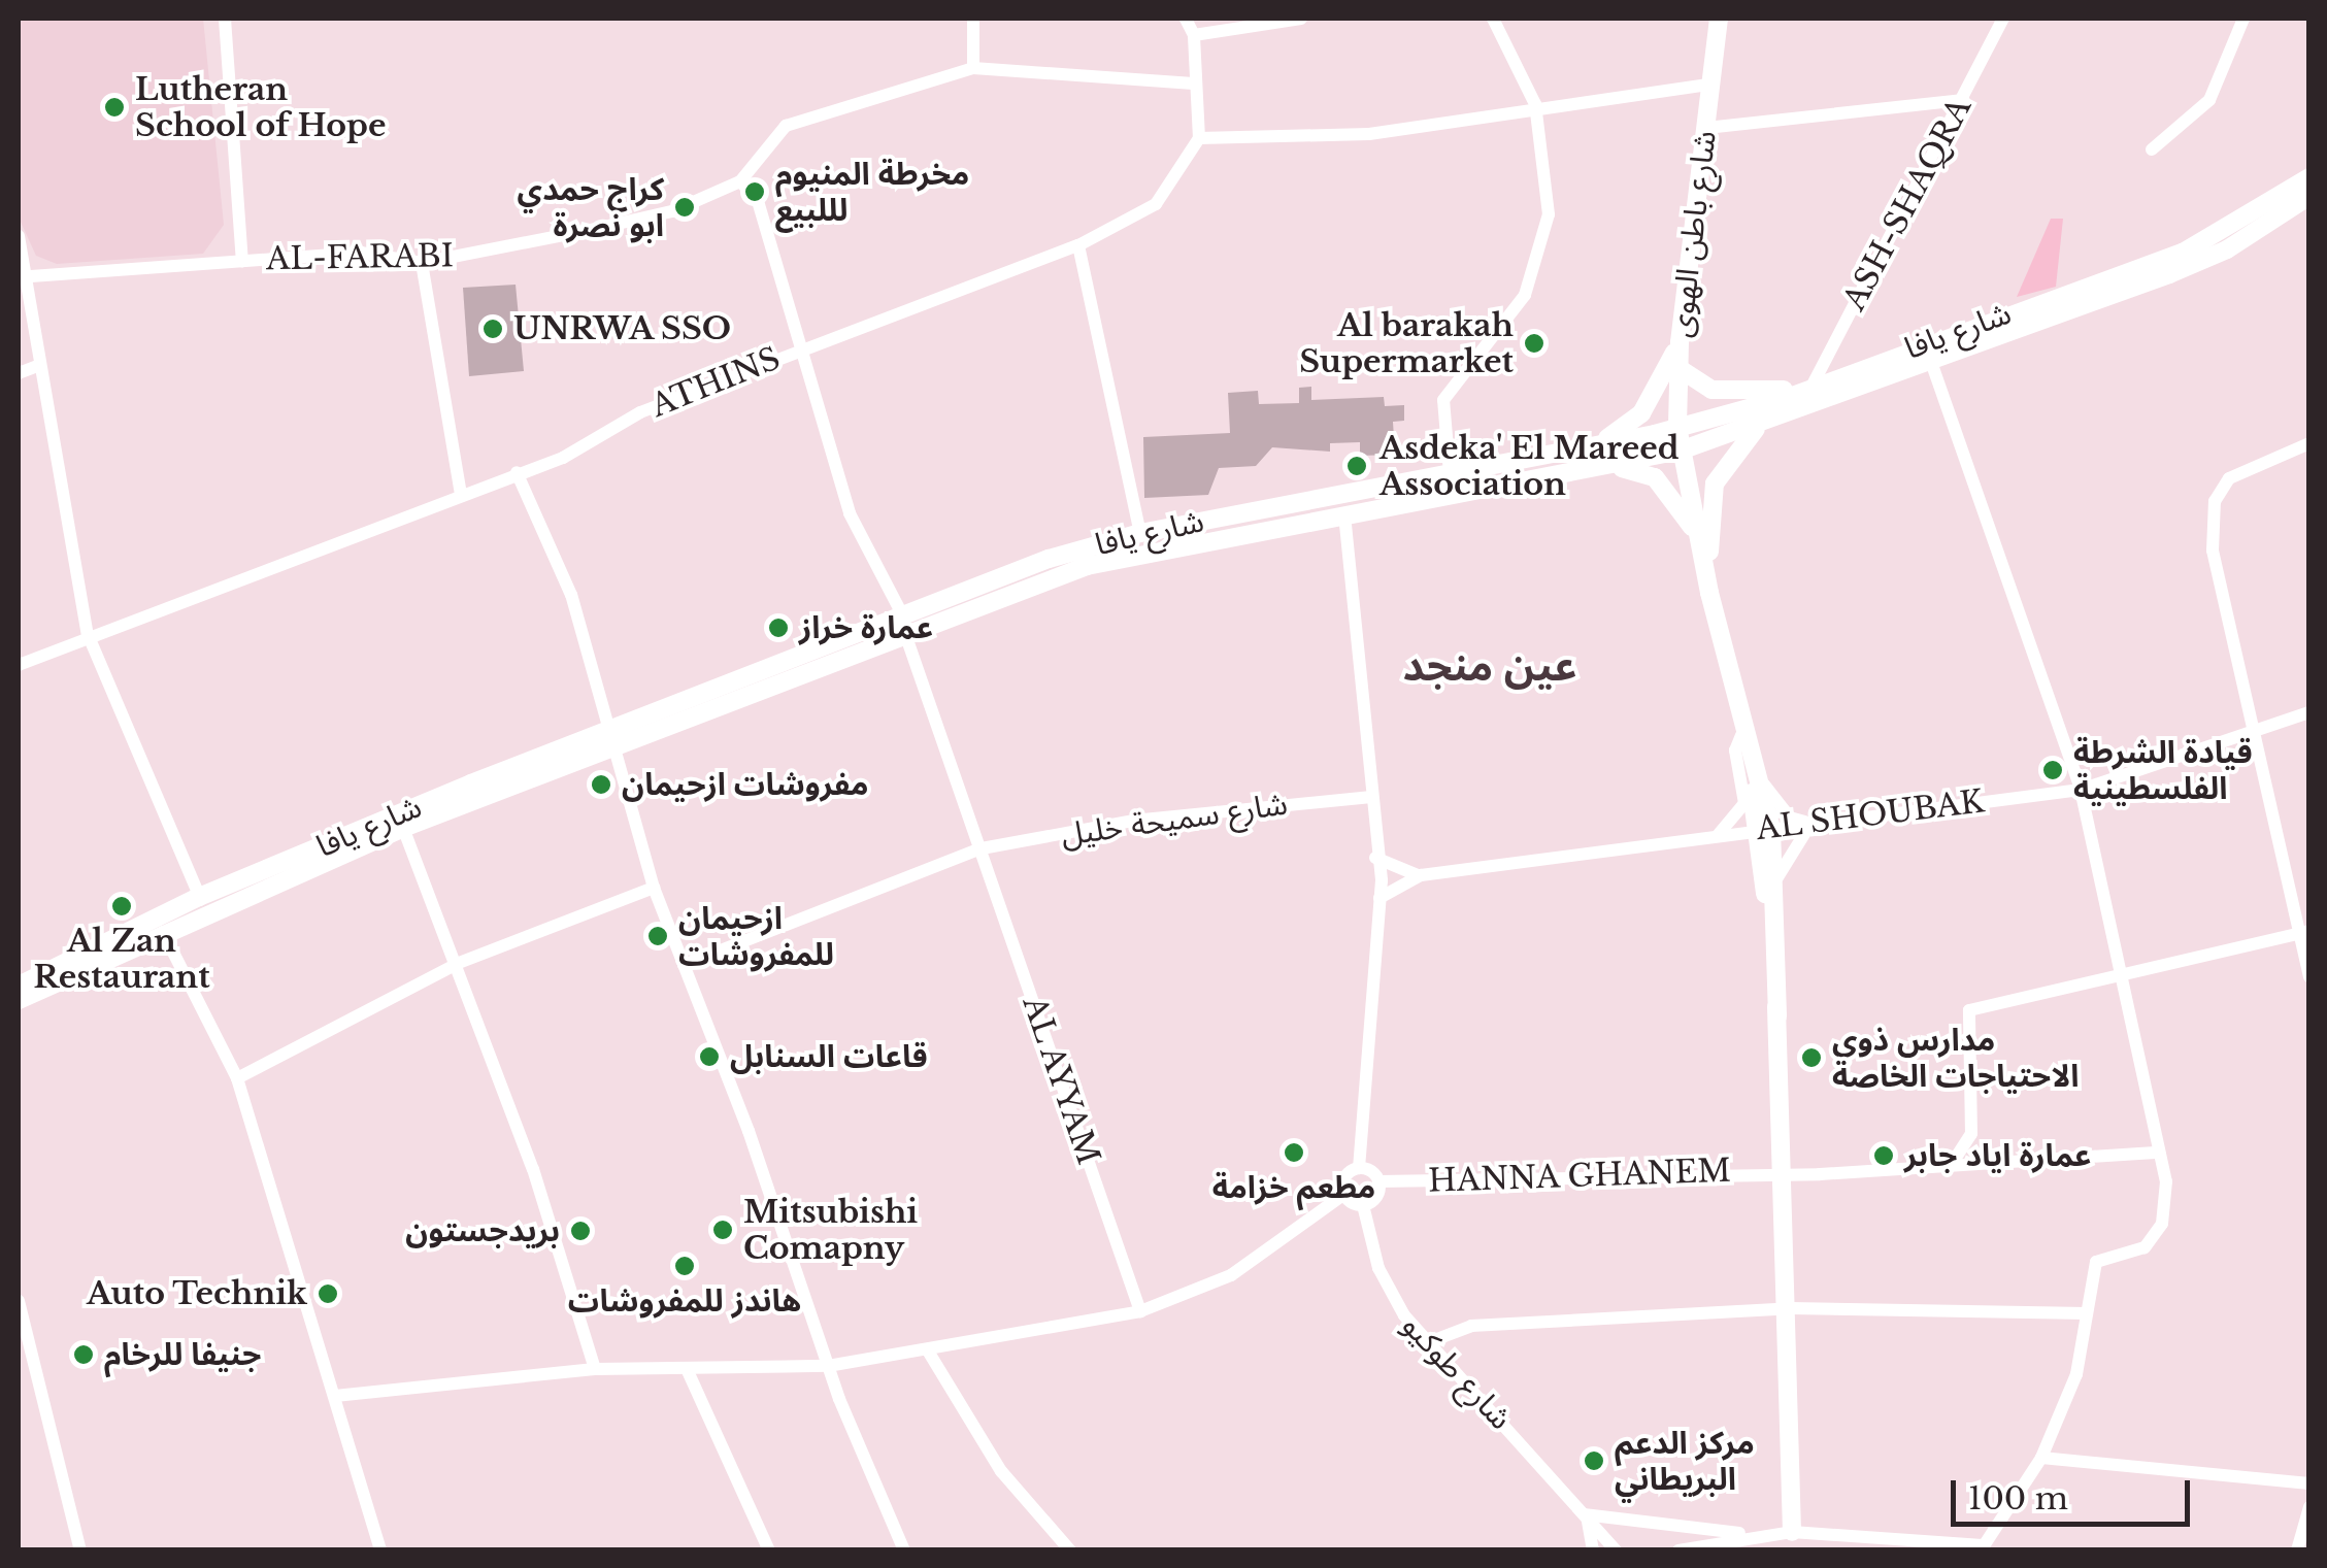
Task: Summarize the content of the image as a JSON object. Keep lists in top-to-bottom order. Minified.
{"streets":{"main road":["شارع باطن الهوى","شارع يافا"],"street":["ASH-SHAQRA","AL-FARABI","ATHINS","AL SHOUBAK","شارع سميحة خليل","AL AYYAM","HANNA GHANEM","شارع طوكيو"]},"crossings":[["ASH-SHAQRA","شارع يافا"],["شارع باطن الهوى","شارع يافا"],["AL-FARABI","AL AYYAM"],["شارع يافا","AL AYYAM"],["ATHINS","AL AYYAM"],["شارع سميحة خليل","AL AYYAM"],["HANNA GHANEM","شارع طوكيو"]],"districts":["عين منجد"],"places":["Lutheran School of Hope","مخرطة المنيوم لللبيع","كراج حمدي ابو نصرة","UNRWA SSO","Al barakah Supermarket","Asdeka' El Mareed Association","عمارة خراز","قيادة الشرطة الفلسطينية","مفروشات ازحيمان","Al Zan Restaurant","ازحيمان للمفروشات","قاعات السنابل","مدارس ذوي الاحتياجات الخاصة","مطعم خزامة","عمارة اياد جابر","Mitsubishi Comapny","بريدجستون","هاندز للمفروشات","Auto Technik","جنيفا للرخام","مركز الدعم البريطاني"],"scale_bar":"100 m"}
